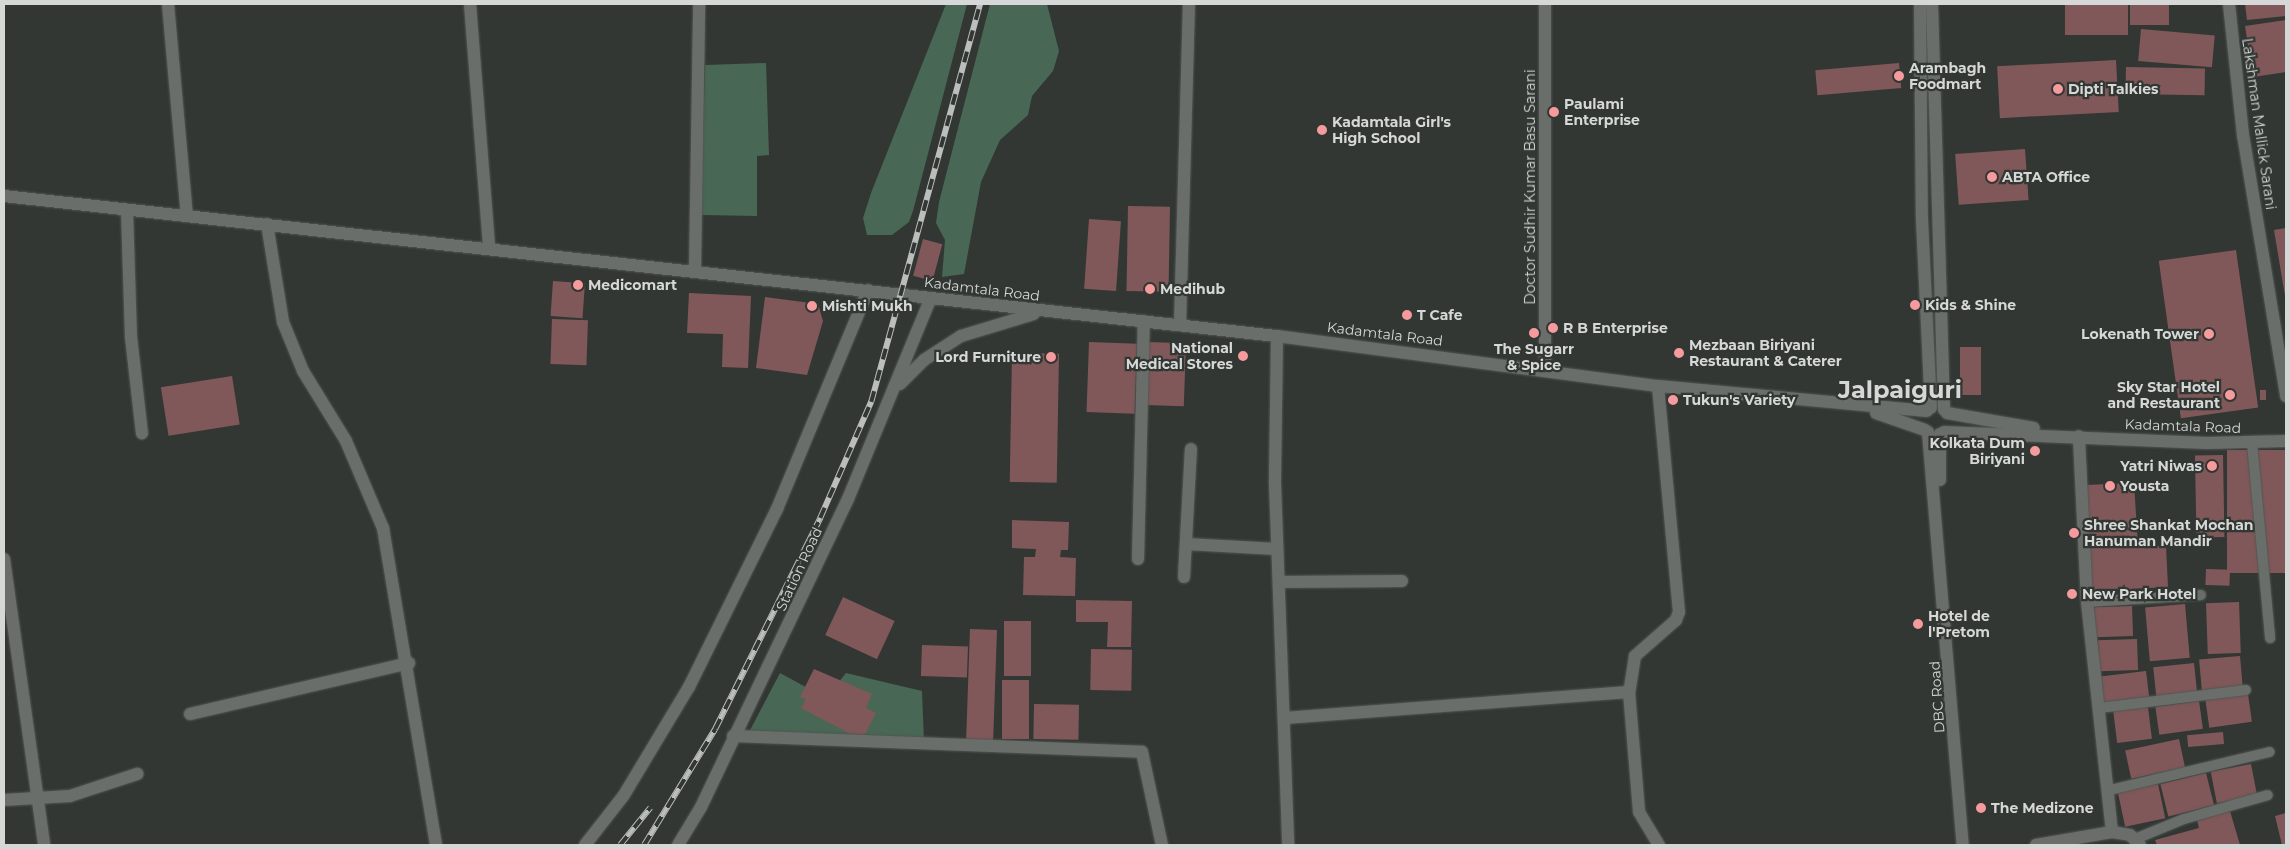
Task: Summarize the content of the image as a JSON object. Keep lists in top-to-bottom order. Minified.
{"streets":{"street":["Lakshman Mallick Sarani","Doctor Sudhir Kumar Basu Sarani","Kadamtala Road","Station Road","DBC Road"]},"crossings":[["Doctor Sudhir Kumar Basu Sarani","Kadamtala Road"],["Kadamtala Road","Station Road"],["Kadamtala Road","DBC Road"]],"districts":["Jalpaiguri"],"places":["Arambagh Foodmart","Dipti Talkies","Paulami Enterprise","Kadamtala Girl's High School","ABTA Office","Medicomart","Medihub","Kids & Shine","Mishti Mukh","T Cafe","R B Enterprise","The Sugarr & Spice","Lokenath Tower","Mezbaan Biriyani Restaurant & Caterer","National Medical Stores","Lord Furniture","Sky Star Hotel and Restaurant","Tukun's Variety","Kolkata Dum Biriyani","Yatri Niwas","Yousta","Shree Shankat Mochan Hanuman Mandir","New Park Hotel","Hotel de l'Pretom","The Medizone"]}
